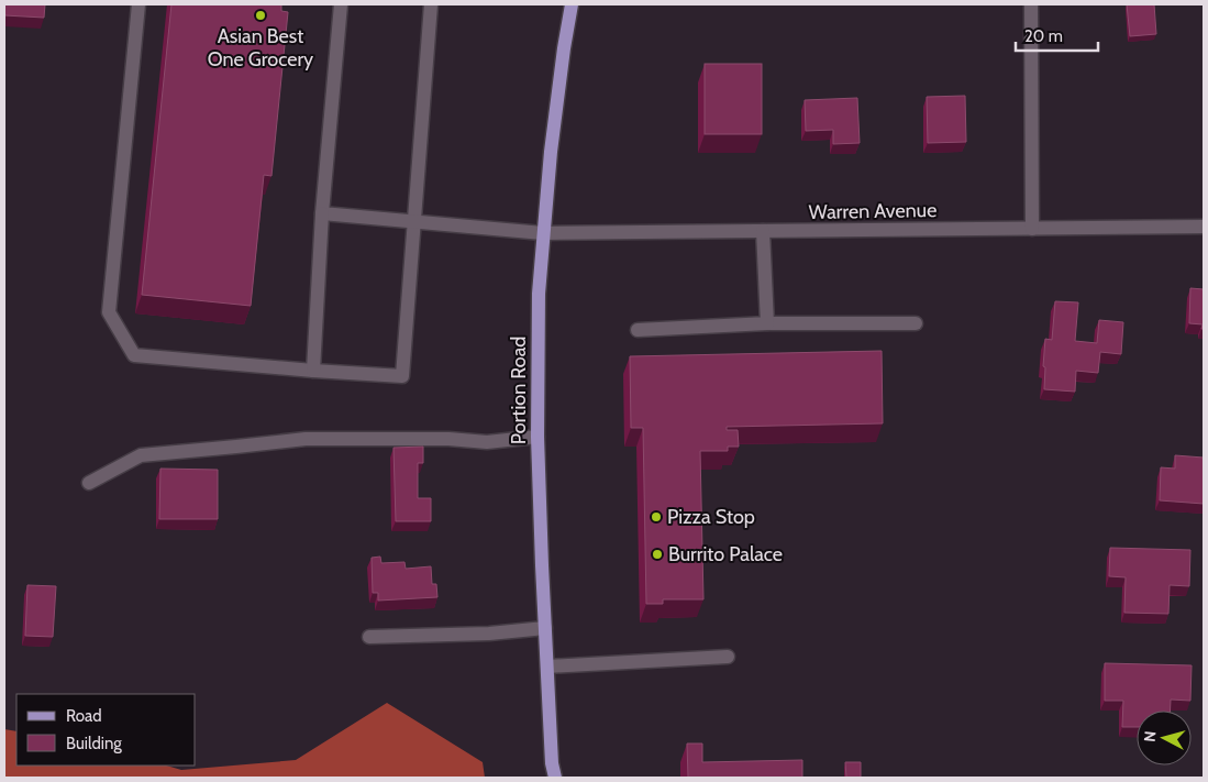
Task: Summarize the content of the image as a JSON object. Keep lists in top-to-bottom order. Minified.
{"streets":{"main road":["Portion Road"],"street":["Warren Avenue"]},"crossings":[["Warren Avenue","Portion Road"]],"places":["Asian Best One Grocery","Pizza Stop","Burrito Palace"],"legend":["Road","Building"],"scale_bar":"20 m","north":"left"}
